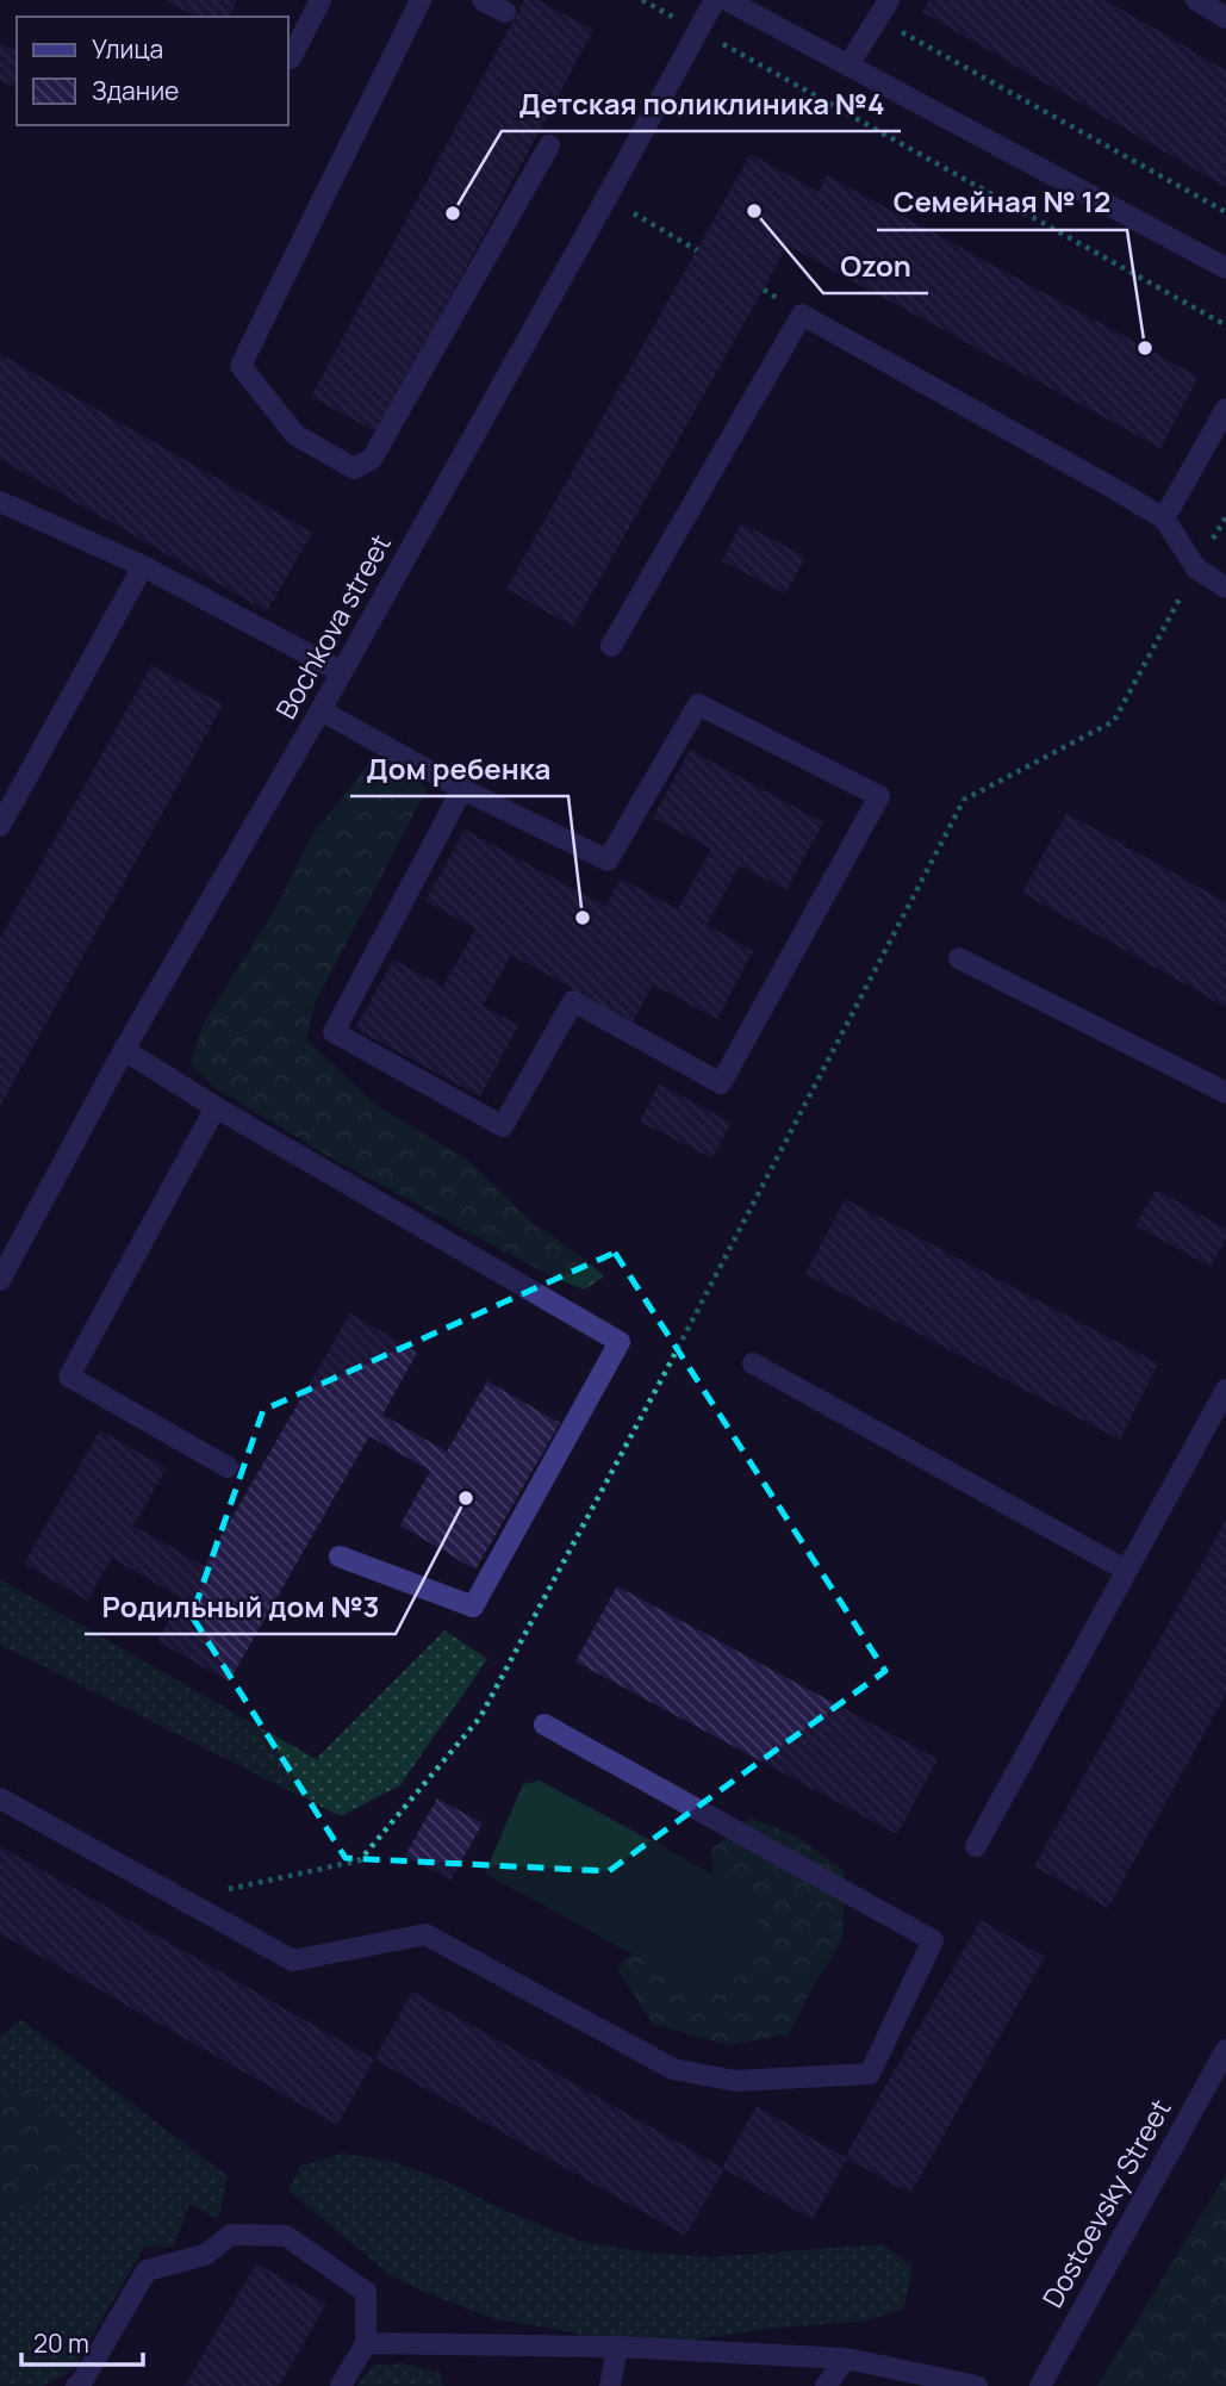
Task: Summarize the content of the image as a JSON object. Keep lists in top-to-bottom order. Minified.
{"streets":{"street":["Bochkova street","Dostoevsky Street"]},"places":["Ozon","Детская поликлиника №4","Семейная № 12","Дом ребенка","Родильный дом №3"],"legend":["Улица","Здание"],"scale_bar":"20 m"}
